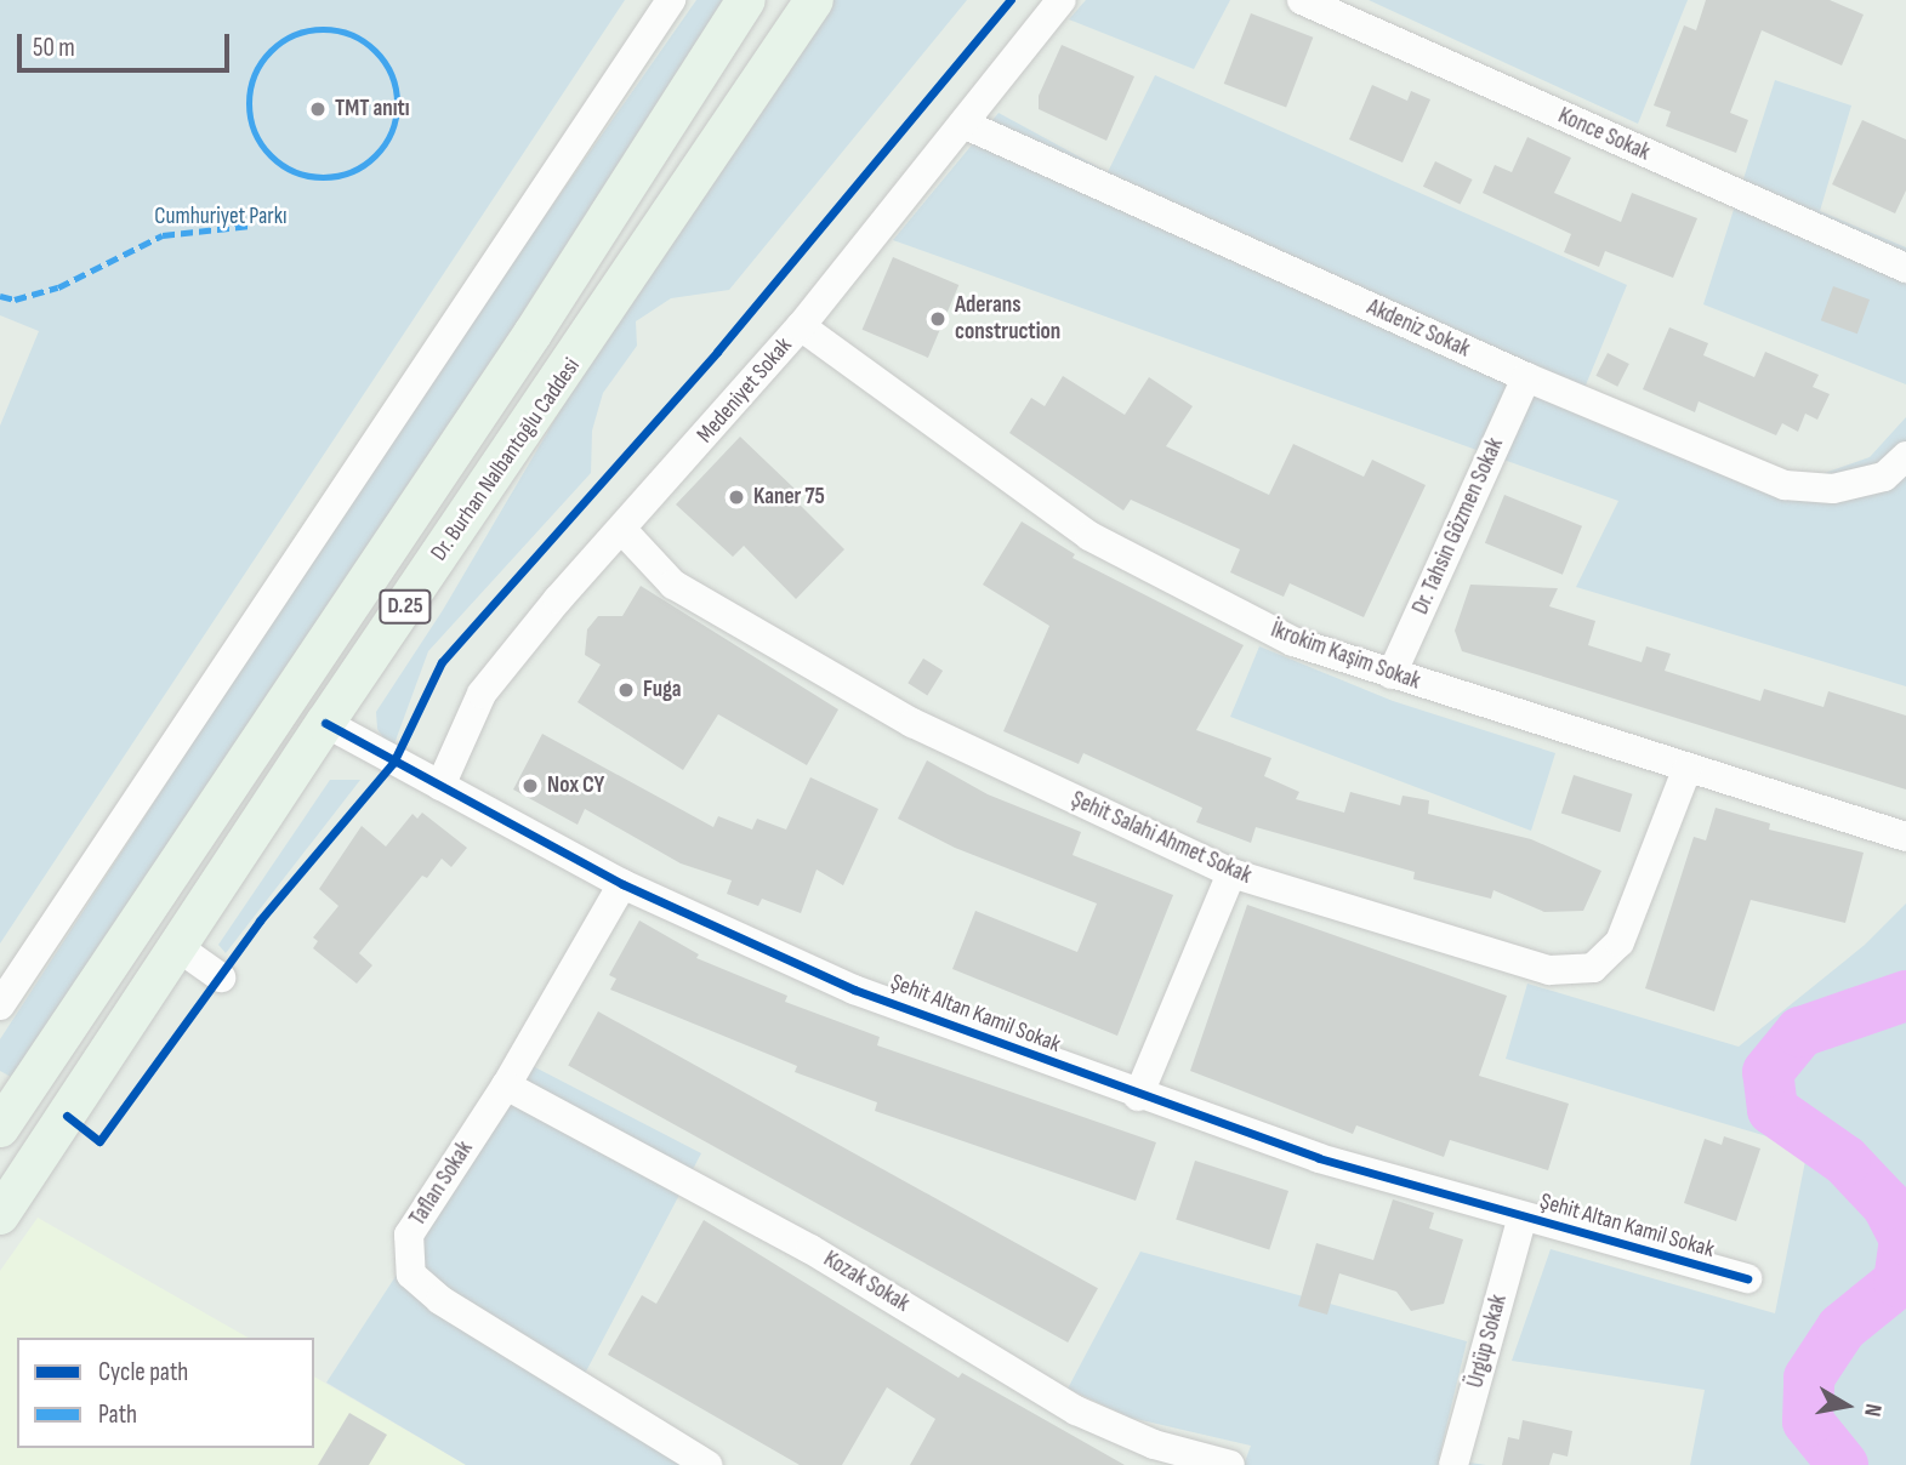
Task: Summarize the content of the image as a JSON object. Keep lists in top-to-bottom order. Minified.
{"streets":{"main road":["Dr. Burhan Nalbantoğlu Caddesi","D.25"],"street":["Konce Sokak","Akdeniz Sokak","Medeniyet Sokak","Dr. Tahsin Gözmen Sokak","İkrokim Kaşim Sokak","Şehit Salahi Ahmet Sokak","Şehit Altan Kamil Sokak","Taflan Sokak","Kozak Sokak","Ürgüp Sokak"]},"crossings":[["Akdeniz Sokak","Medeniyet Sokak"],["Akdeniz Sokak","Dr. Tahsin Gözmen Sokak"],["Medeniyet Sokak","İkrokim Kaşim Sokak"],["Medeniyet Sokak","Şehit Salahi Ahmet Sokak"],["Medeniyet Sokak","Şehit Altan Kamil Sokak"],["Dr. Burhan Nalbantoğlu Caddesi","Şehit Altan Kamil Sokak"],["Dr. Tahsin Gözmen Sokak","İkrokim Kaşim Sokak"],["İkrokim Kaşim Sokak","Şehit Salahi Ahmet Sokak"],["Şehit Altan Kamil Sokak","Taflan Sokak"],["Şehit Altan Kamil Sokak","Ürgüp Sokak"],["Taflan Sokak","Kozak Sokak"]],"parks":["Cumhuriyet Parkı"],"places":["TMT anıtı","Aderans construction","Kaner 75","Fuga","Nox CY"],"legend":["Cycle path","Path"],"scale_bar":"50 m","north":"right"}
